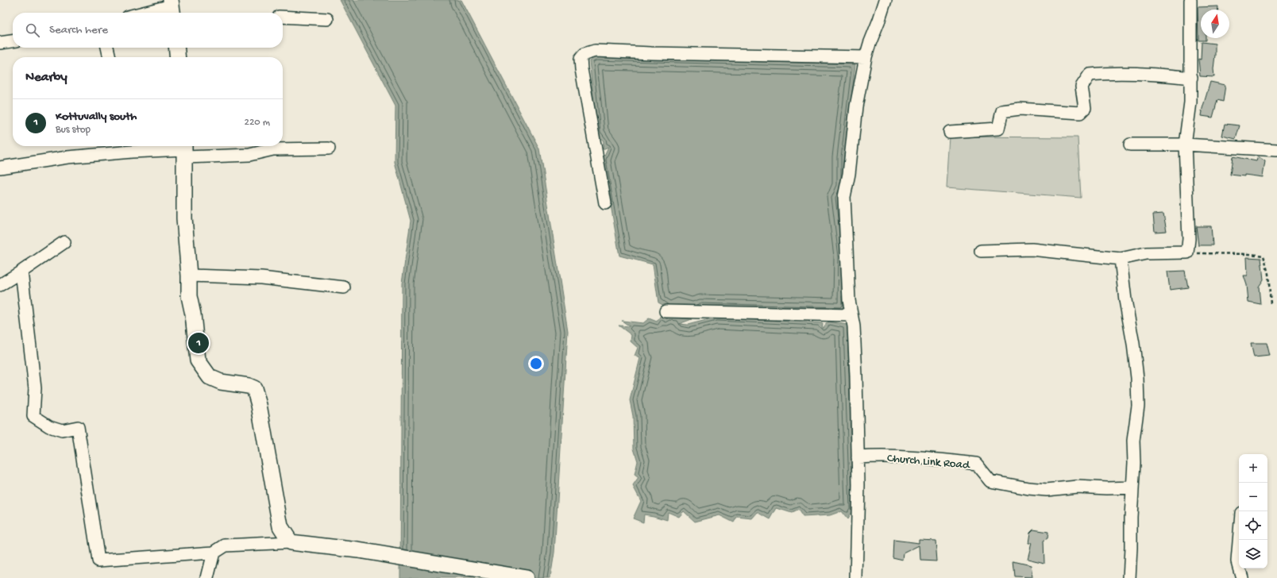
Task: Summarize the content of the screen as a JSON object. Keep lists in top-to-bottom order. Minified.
{"streets":{"street":["Church Link Road"]},"north":"top","page":{"search":"Search here","heading":"Nearby","list":[{"mark":"1","name":"Kottuvally south","note":"Bus stop","value":"220 m"}],"pins":"1","map_buttons":["+","−"]}}
